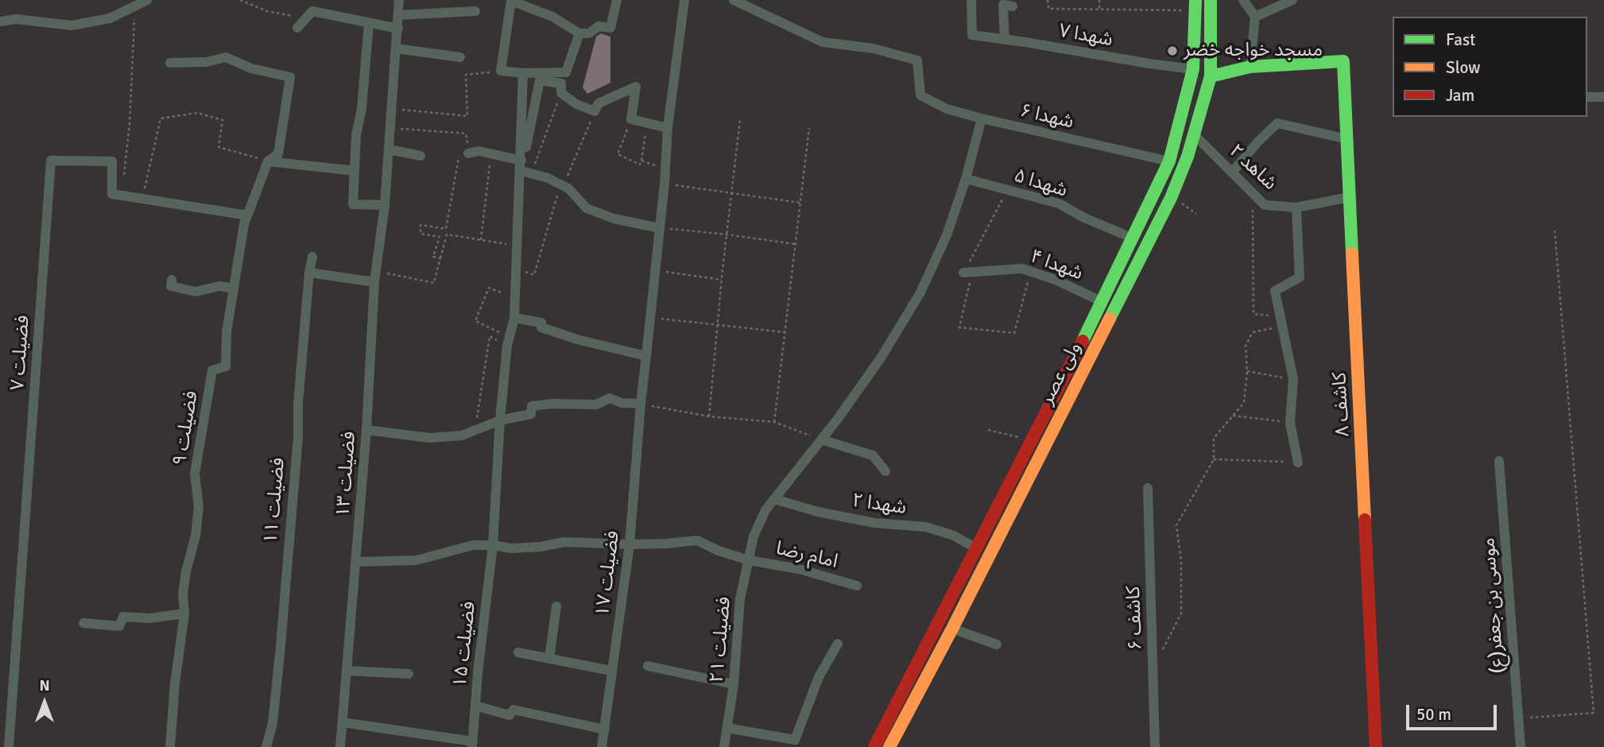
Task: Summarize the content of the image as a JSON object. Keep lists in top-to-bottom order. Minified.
{"streets":{"main road":["ولی عصر","کاشف ۸"],"street":["شهدا ۷","شهدا ۶","شاهد ۲","شهدا ۵","شهدا ۴","فضیلت ۷","فضیلت ۹","فضیلت ۱۳","فضیلت ۱۱","شهدا ۲","امام رضا","فضیلت ۱۷","موسی بن جعفر(ع)","کاشف ۶","فضیلت ۲۱","فضیلت ۱۵"]},"crossings":[["شهدا ۷","ولی عصر"],["شهدا ۶","ولی عصر"],["شهدا ۶","فضیلت ۲۱"],["شاهد ۲","ولی عصر"],["شاهد ۲","کاشف ۸"],["شهدا ۵","ولی عصر"],["شهدا ۵","فضیلت ۲۱"],["شهدا ۴","ولی عصر"],["فضیلت ۷","فضیلت ۹"],["ولی عصر","شهدا ۲"],["فضیلت ۱۳","امام رضا"],["شهدا ۲","فضیلت ۲۱"],["امام رضا","فضیلت ۱۷"],["امام رضا","فضیلت ۲۱"],["امام رضا","فضیلت ۱۵"]],"places":["مسجد خواجه خضر"],"legend":["Fast","Slow","Jam"],"scale_bar":"50 m","north":"top"}
